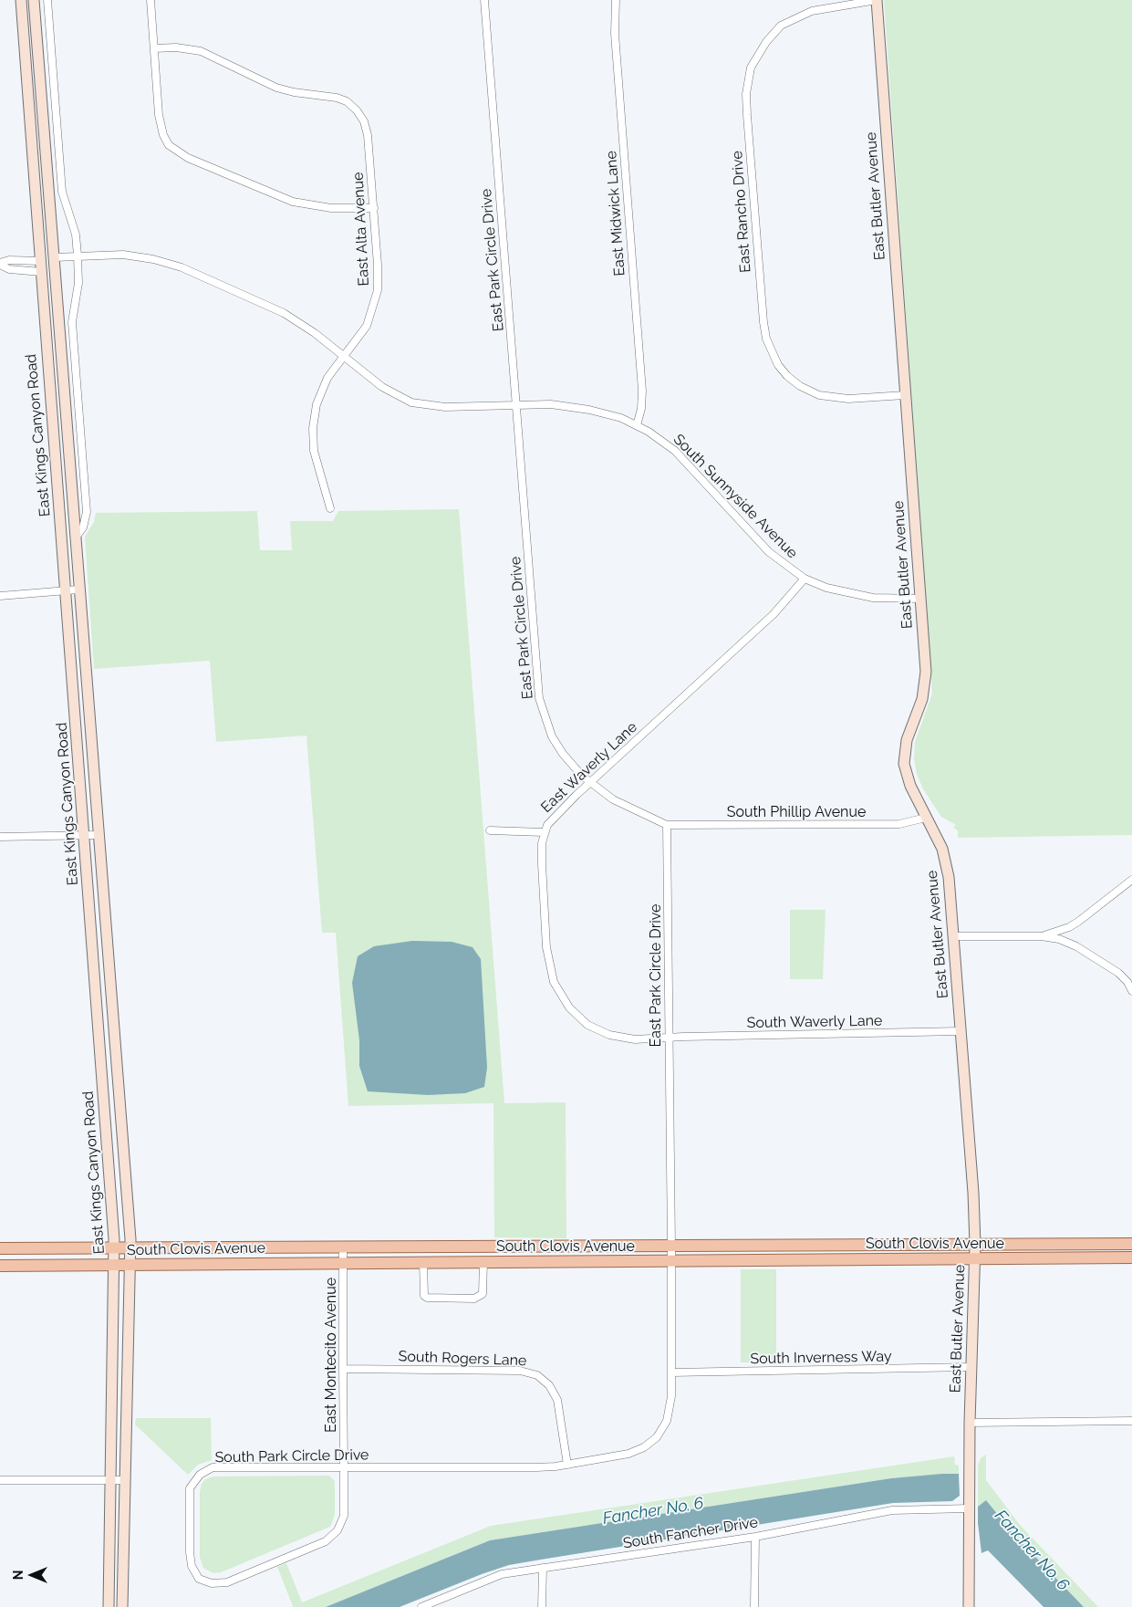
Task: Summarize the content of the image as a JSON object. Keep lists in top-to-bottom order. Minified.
{"streets":{"main road":["East Butler Avenue","East Kings Canyon Road","South Clovis Avenue"],"street":["East Rancho Drive","East Midwick Lane","East Alta Avenue","East Park Circle Drive","South Sunnyside Avenue","East Waverly Lane","South Phillip Avenue","South Waverly Lane","East Montecito Avenue","South Inverness Way","South Rogers Lane","South Park Circle Drive","South Fancher Drive"]},"crossings":[["East Butler Avenue","East Rancho Drive"],["East Butler Avenue","South Sunnyside Avenue"],["East Butler Avenue","South Phillip Avenue"],["East Butler Avenue","South Waverly Lane"],["East Butler Avenue","South Clovis Avenue"],["East Butler Avenue","South Inverness Way"],["East Butler Avenue","South Fancher Drive"],["East Midwick Lane","South Sunnyside Avenue"],["East Alta Avenue","South Sunnyside Avenue"],["East Park Circle Drive","South Sunnyside Avenue"],["East Park Circle Drive","East Waverly Lane"],["East Park Circle Drive","South Phillip Avenue"],["East Park Circle Drive","South Waverly Lane"],["East Park Circle Drive","South Clovis Avenue"],["East Park Circle Drive","South Inverness Way"],["East Park Circle Drive","South Park Circle Drive"],["East Kings Canyon Road","South Sunnyside Avenue"],["East Kings Canyon Road","South Clovis Avenue"],["South Sunnyside Avenue","East Waverly Lane"],["East Waverly Lane","South Waverly Lane"],["South Clovis Avenue","East Montecito Avenue"],["East Montecito Avenue","South Rogers Lane"],["East Montecito Avenue","South Park Circle Drive"],["South Rogers Lane","South Park Circle Drive"]],"water":["Fancher No. 6"],"north":"left"}
